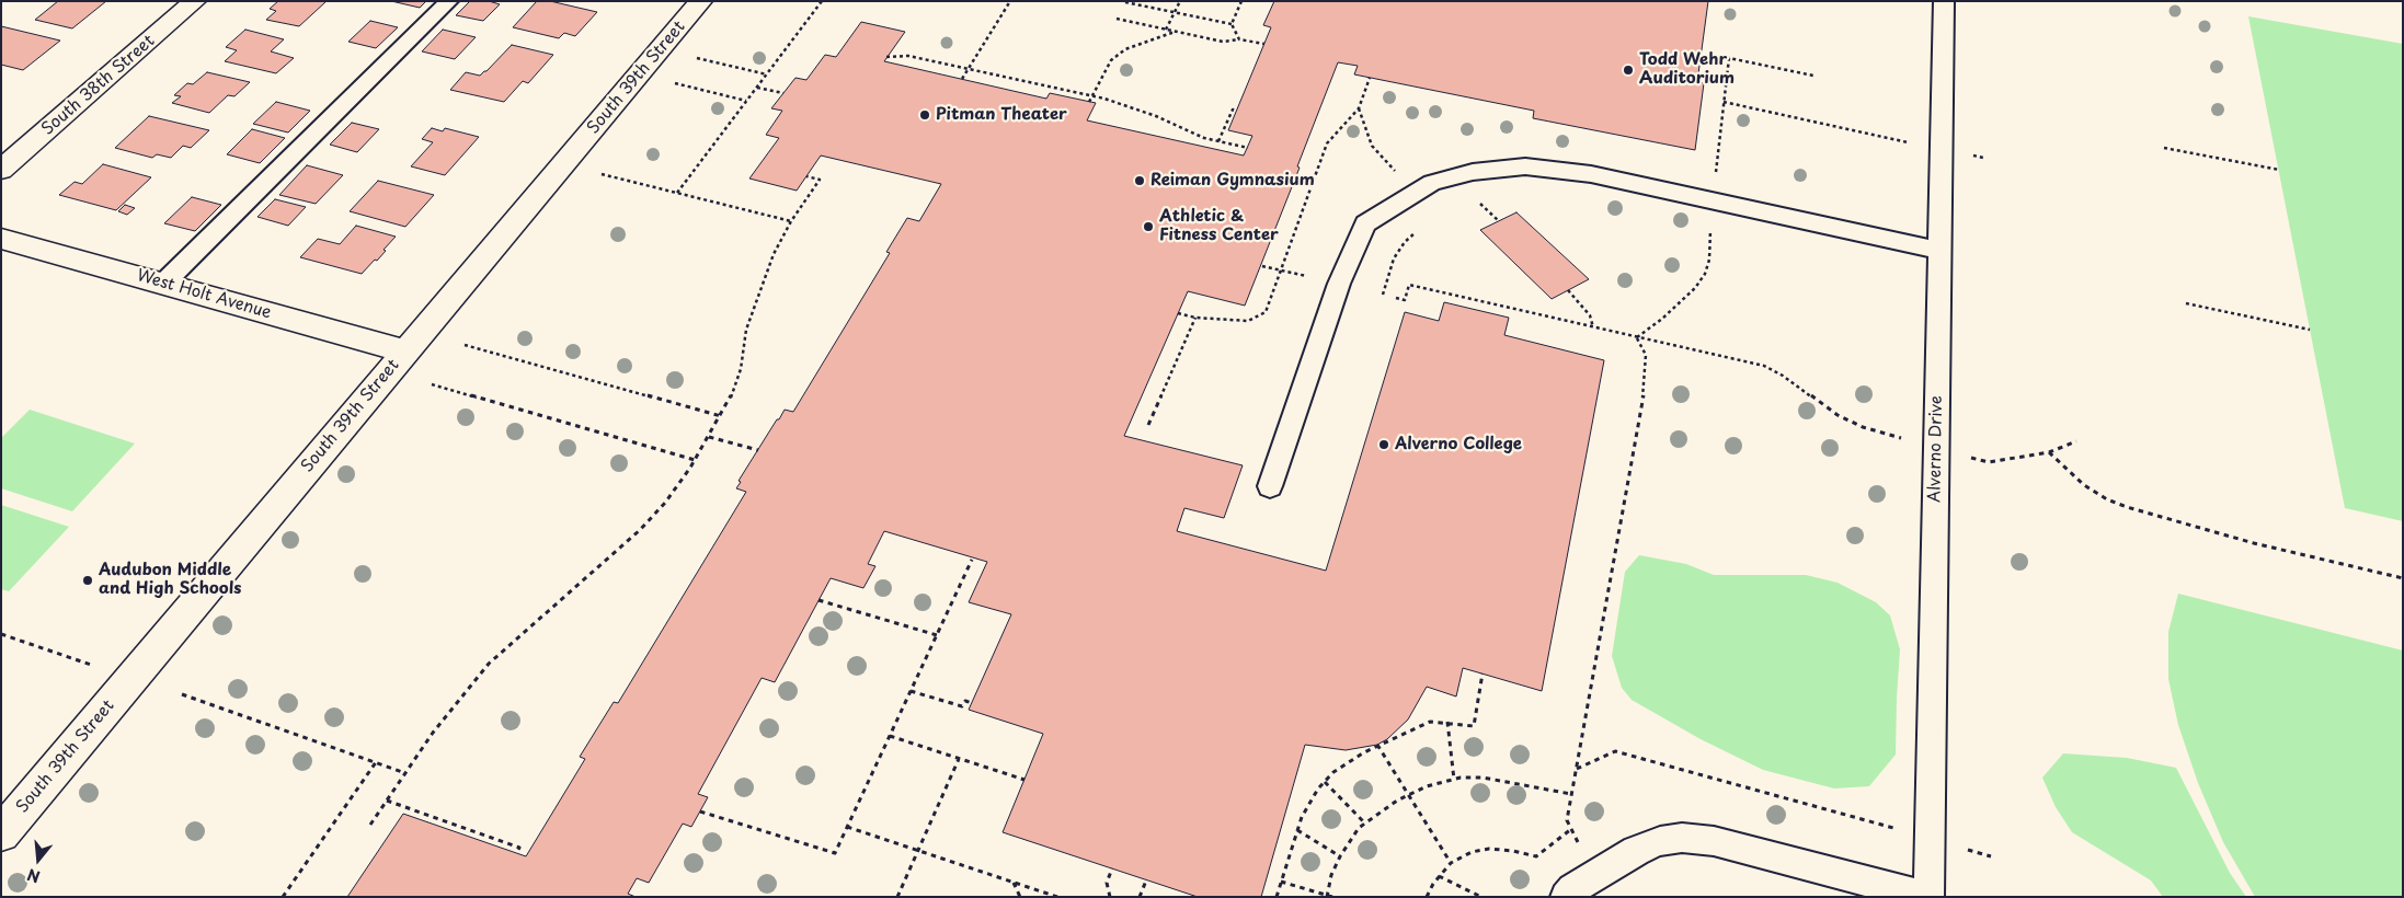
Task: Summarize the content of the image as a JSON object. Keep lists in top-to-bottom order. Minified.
{"streets":{"street":["South 39th Street","South 38th Street","West Holt Avenue"],"lane":["Alverno Drive"]},"crossings":[["South 39th Street","West Holt Avenue"]],"places":["Todd Wehr Auditorium","Pitman Theater","Reiman Gymnasium","Athletic & Fitness Center","Alverno College","Audubon Middle and High Schools"],"north":"bottom"}
